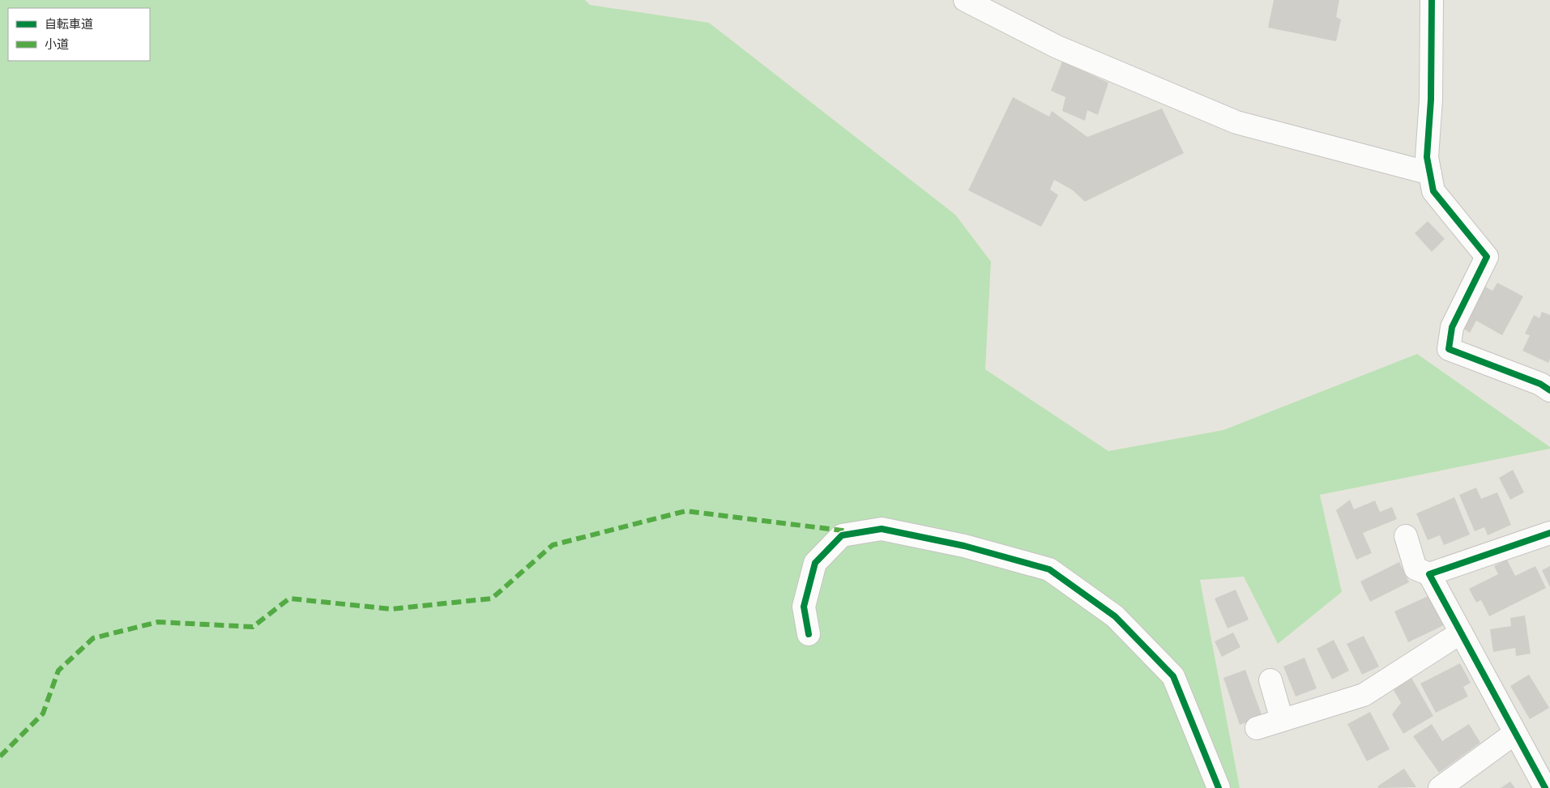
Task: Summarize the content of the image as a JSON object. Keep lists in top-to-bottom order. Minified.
{"legend":["自転車道","小道"]}
